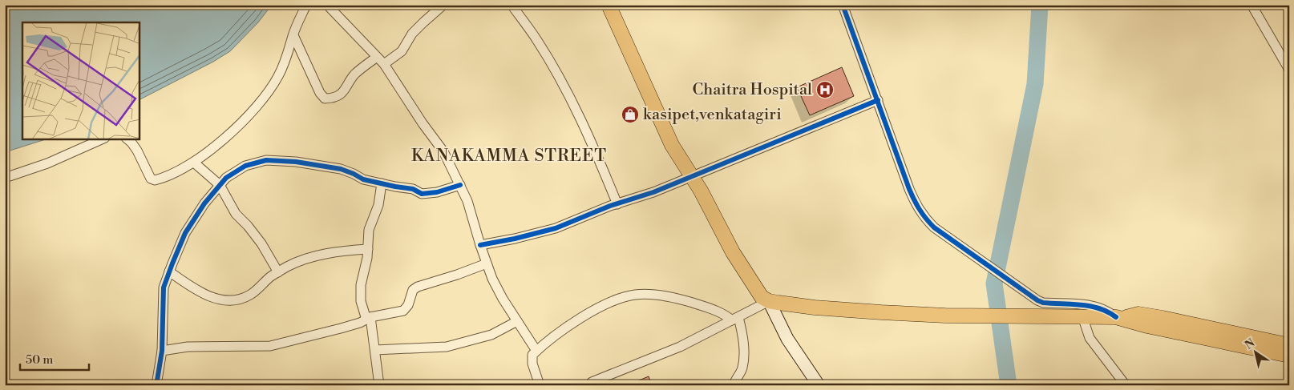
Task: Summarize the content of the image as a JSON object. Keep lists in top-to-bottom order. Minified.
{"districts":["KANAKAMMA STREET"],"places":{"hospital":["Chaitra Hospital"],"shop":["kasipet,venkatagiri"]},"scale_bar":"50 m","north":"top left"}
